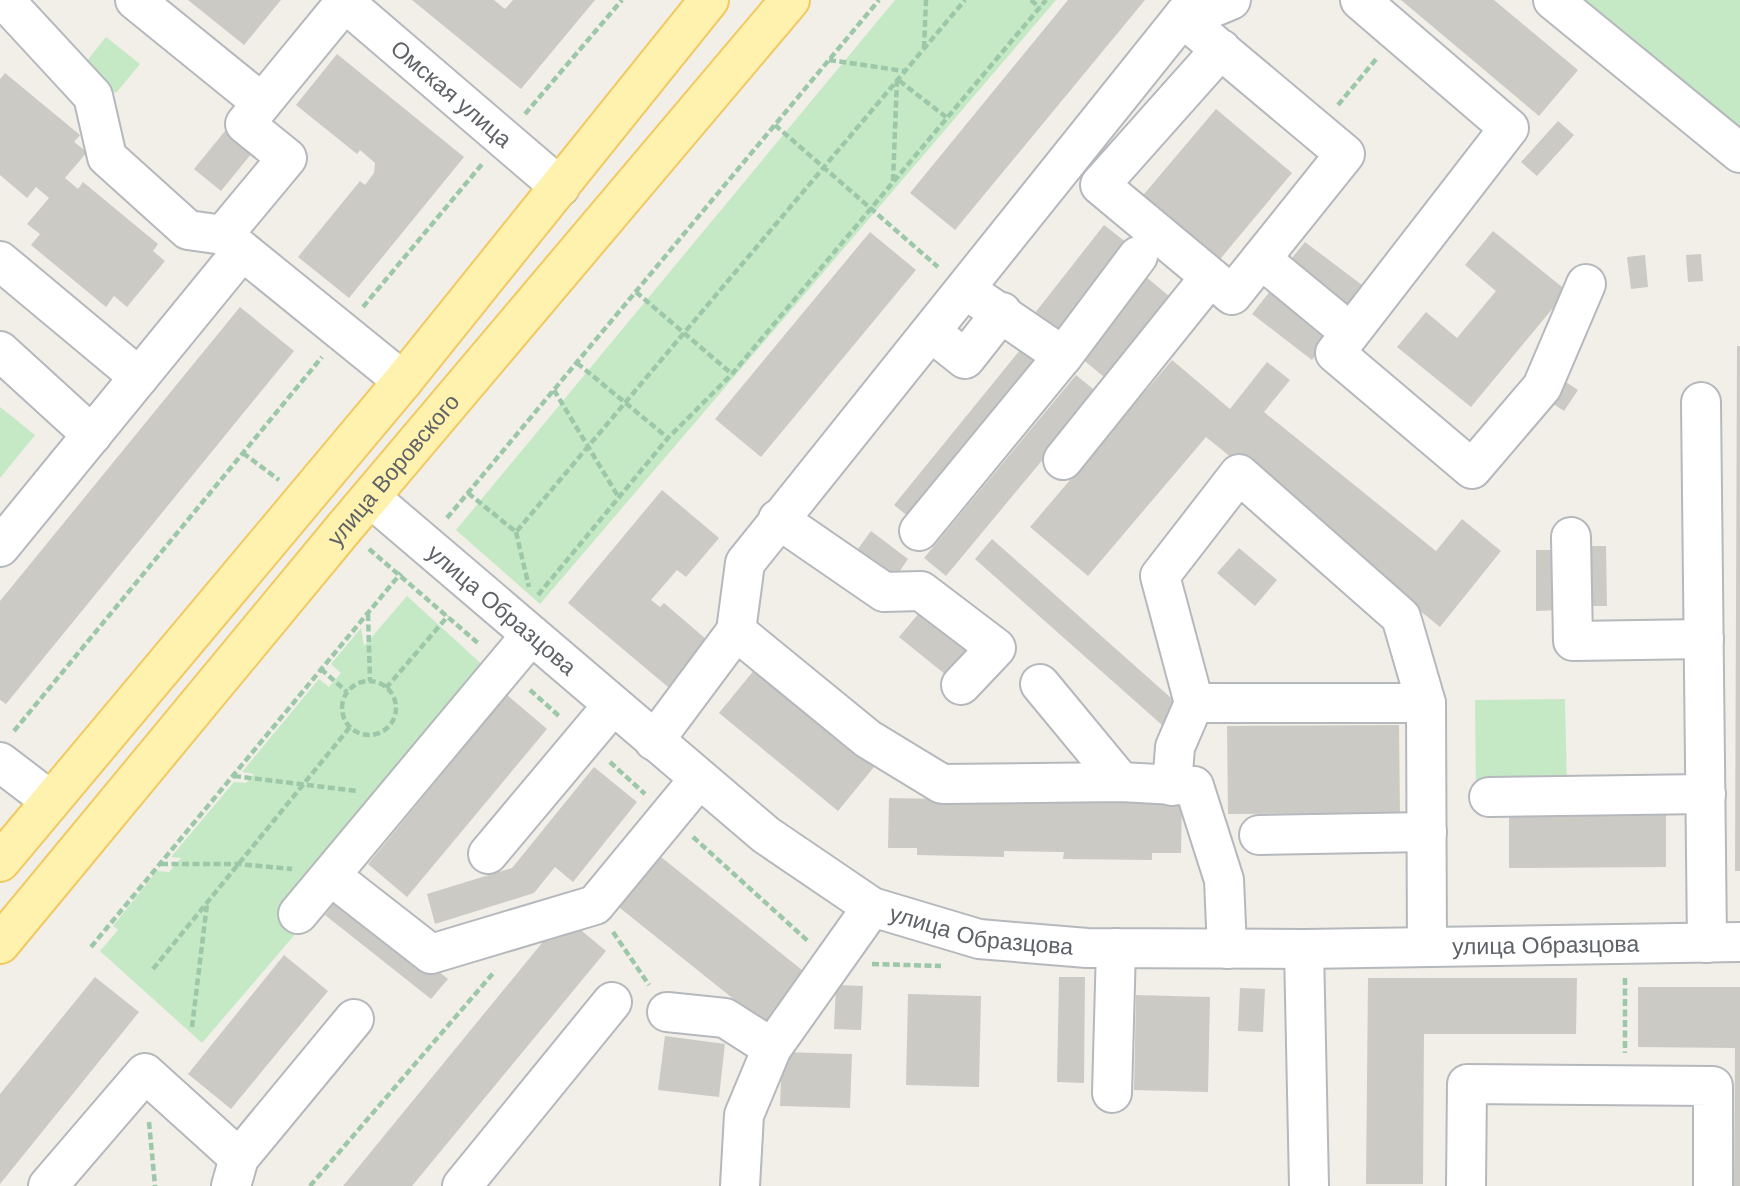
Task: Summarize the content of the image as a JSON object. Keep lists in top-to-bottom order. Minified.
{"streets":{"main road":["улица Воровского"],"street":["Омская улица","улица Образцова"]},"crossings":[["улица Воровского","улица Образцова"]]}
